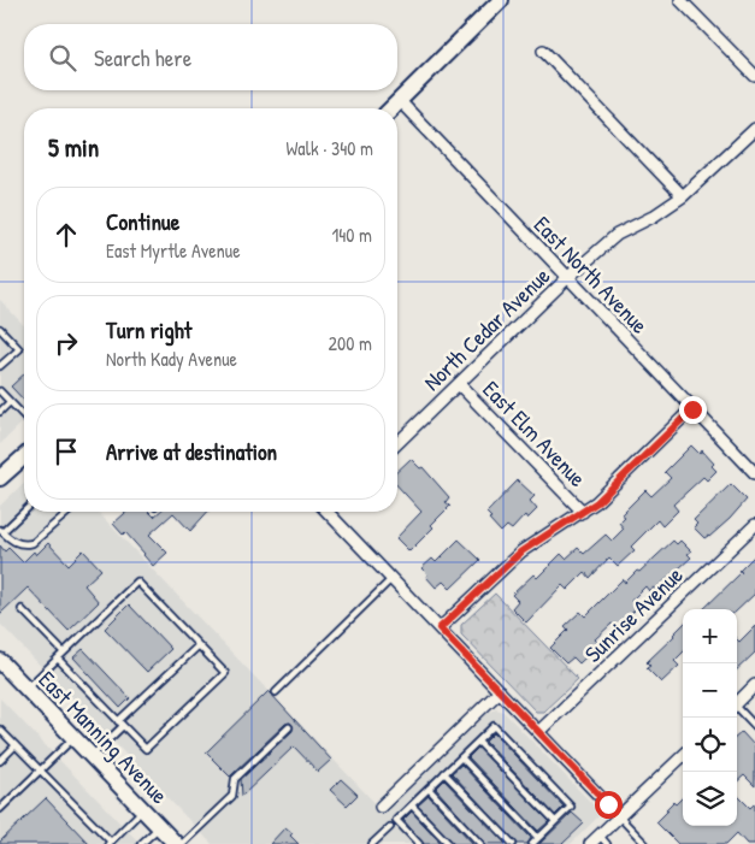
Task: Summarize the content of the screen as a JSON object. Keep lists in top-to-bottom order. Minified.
{"streets":{"main road":["East Manning Avenue"],"street":["East North Avenue","North Cedar Avenue","East Elm Avenue","Sunrise Avenue"]},"crossings":[["East North Avenue","North Cedar Avenue"],["North Cedar Avenue","East Elm Avenue"]],"page":{"search":"Search here","heading":["5 min","Walk · 340 m"],"list":[["Continue","East Myrtle Avenue","140 m"],["Turn right","North Kady Avenue","200 m"],"Arrive at destination"],"map_buttons":["+","−"]}}
